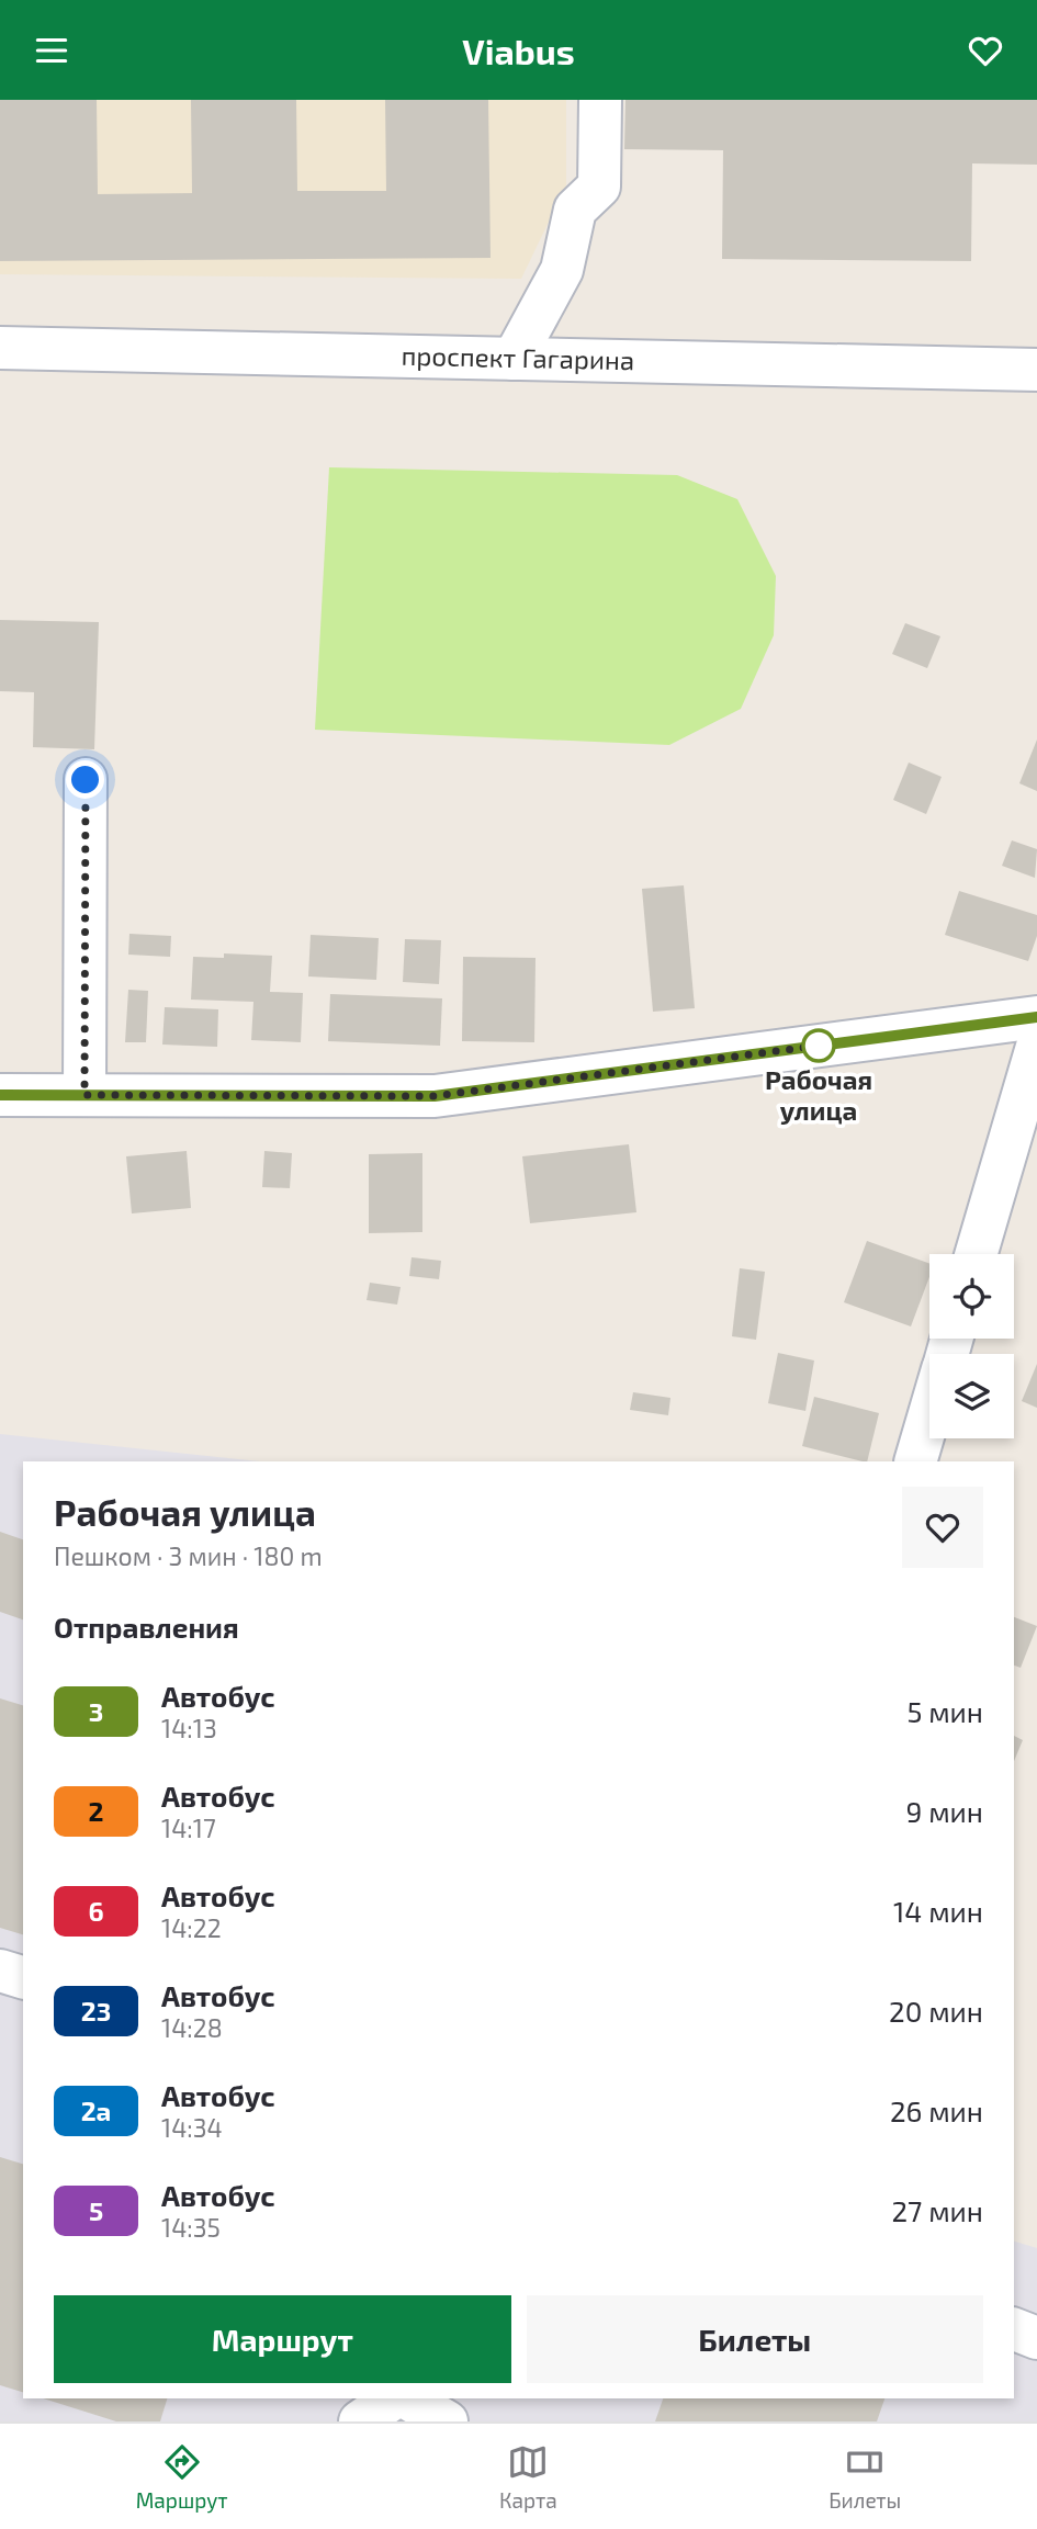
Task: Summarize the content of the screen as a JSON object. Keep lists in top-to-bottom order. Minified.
{"streets":{"street":["проспект Гагарина"]},"places":["Рабочая улица"],"lines":["bus line 3"],"page":{"header":"Viabus","heading":[["Рабочая улица","Пешком · 3 мин · 180 m"],"Отправления"],"list":[{"mark":"3","name":"Автобус","note":"14:13","value":"5 мин"},{"mark":"2","name":"Автобус","note":"14:17","value":"9 мин"},{"mark":"6","name":"Автобус","note":"14:22","value":"14 мин"},{"mark":"23","name":"Автобус","note":"14:28","value":"20 мин"},{"mark":"2а","name":"Автобус","note":"14:34","value":"26 мин"},{"mark":"5","name":"Автобус","note":"14:35","value":"27 мин"}],"buttons":["Маршрут","Билеты"],"tabs":["Маршрут","Карта","Билеты"]}}
